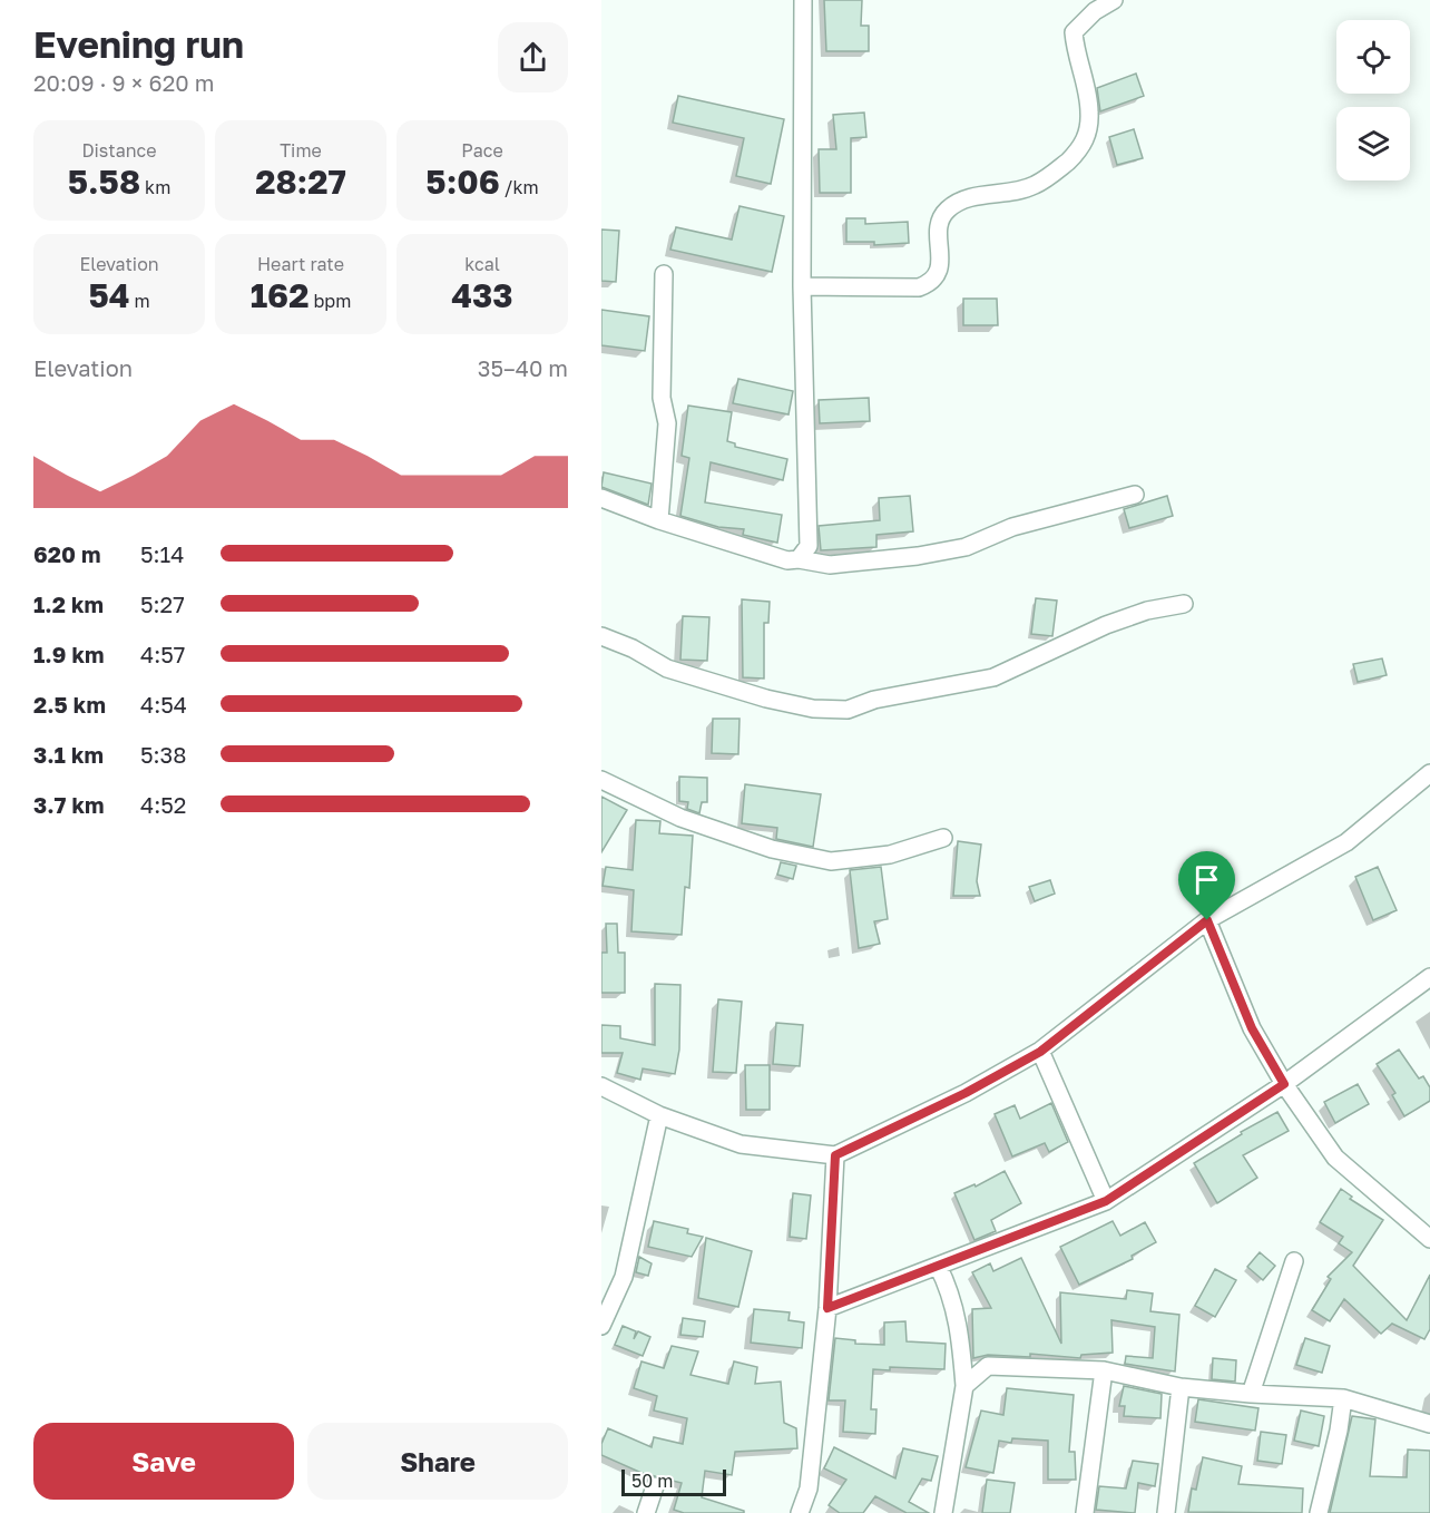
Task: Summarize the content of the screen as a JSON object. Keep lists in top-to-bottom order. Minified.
{"scale_bar":"50 m","page":{"heading":["Evening run","20:09 · 9 × 620 m"],"stats":[["Distance","5.58 km"],["Time","28:27"],["Pace","5:06 /km"],["Elevation","54 m"],["Heart rate","162 bpm"],["kcal","433"]],"chart":["Elevation","35–40 m"],"list":[{"name":"620 m","note":"5:14"},{"name":"1.2 km","note":"5:27"},{"name":"1.9 km","note":"4:57"},{"name":"2.5 km","note":"4:54"},{"name":"3.1 km","note":"5:38"},{"name":"3.7 km","note":"4:52"}],"buttons":["Save","Share"],"scale":"50 m"}}
